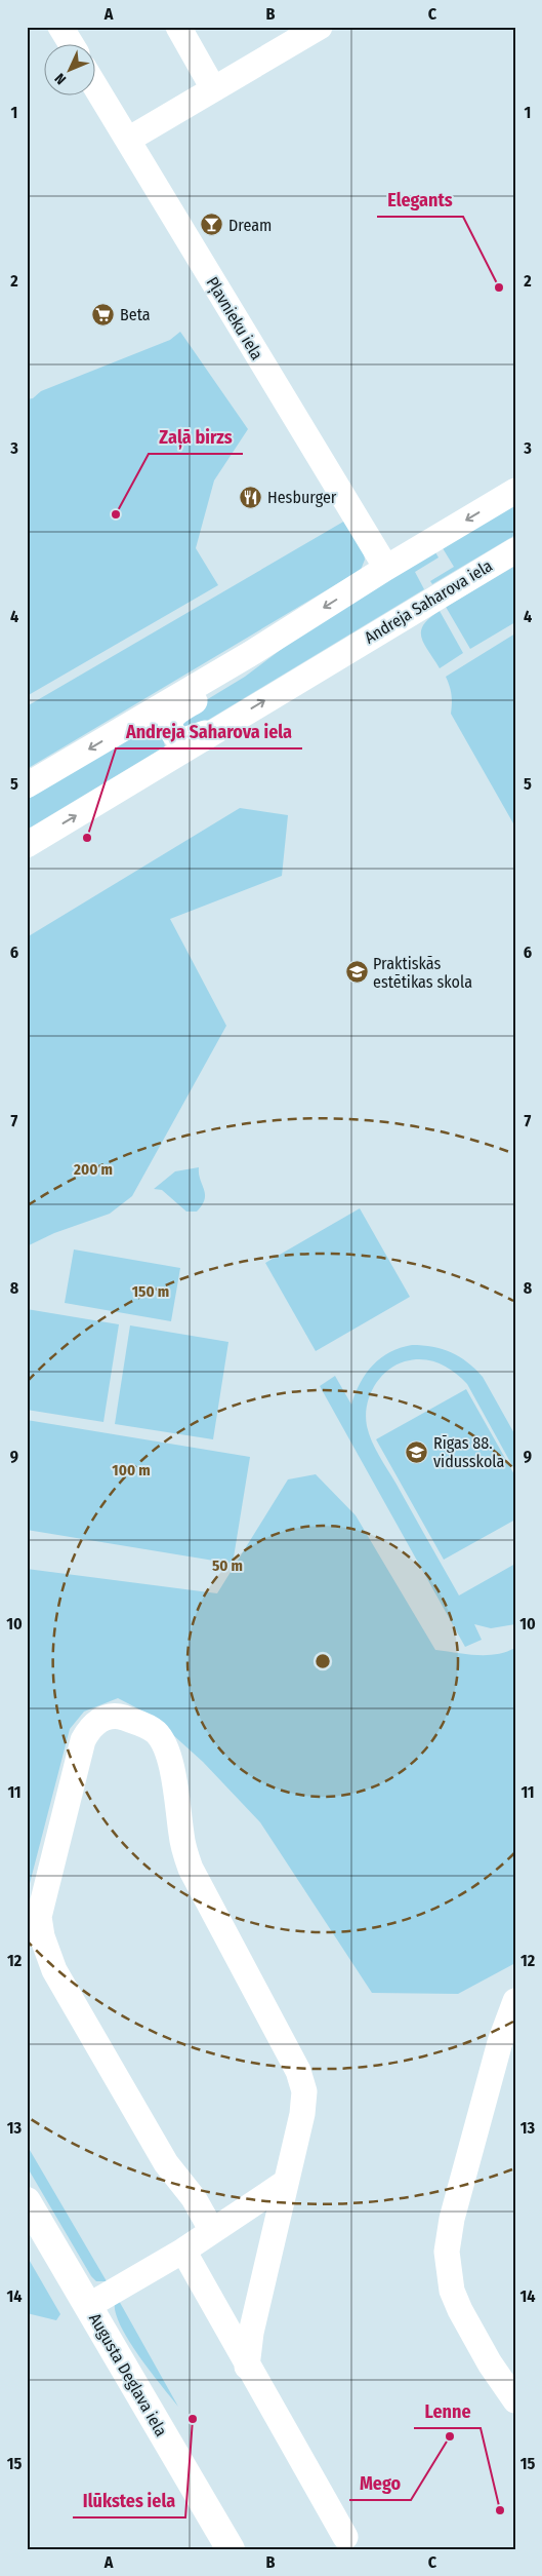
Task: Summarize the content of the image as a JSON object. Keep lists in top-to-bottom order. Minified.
{"streets":{"main road":["Augusta Deglava iela"],"street":["Pļavnieku iela","Andreja Saharova iela"]},"places":{"bar":["Dream"],"other":["Elegants","Zaļā birzs","Andreja Saharova iela","Ilūkstes iela","Mego","Lenne"],"supermarket":["Beta"],"restaurant":["Hesburger"],"school or university":["Praktiskās estētikas skola","Rīgas 88. vidusskola"]},"north":"bottom left","grid":{"columns":["A","B","C"],"rows":["1","2","3","4","5","6","7","8","9","10","11","12","13","14","15"]},"rings":["200 m","150 m","100 m","50 m"]}
